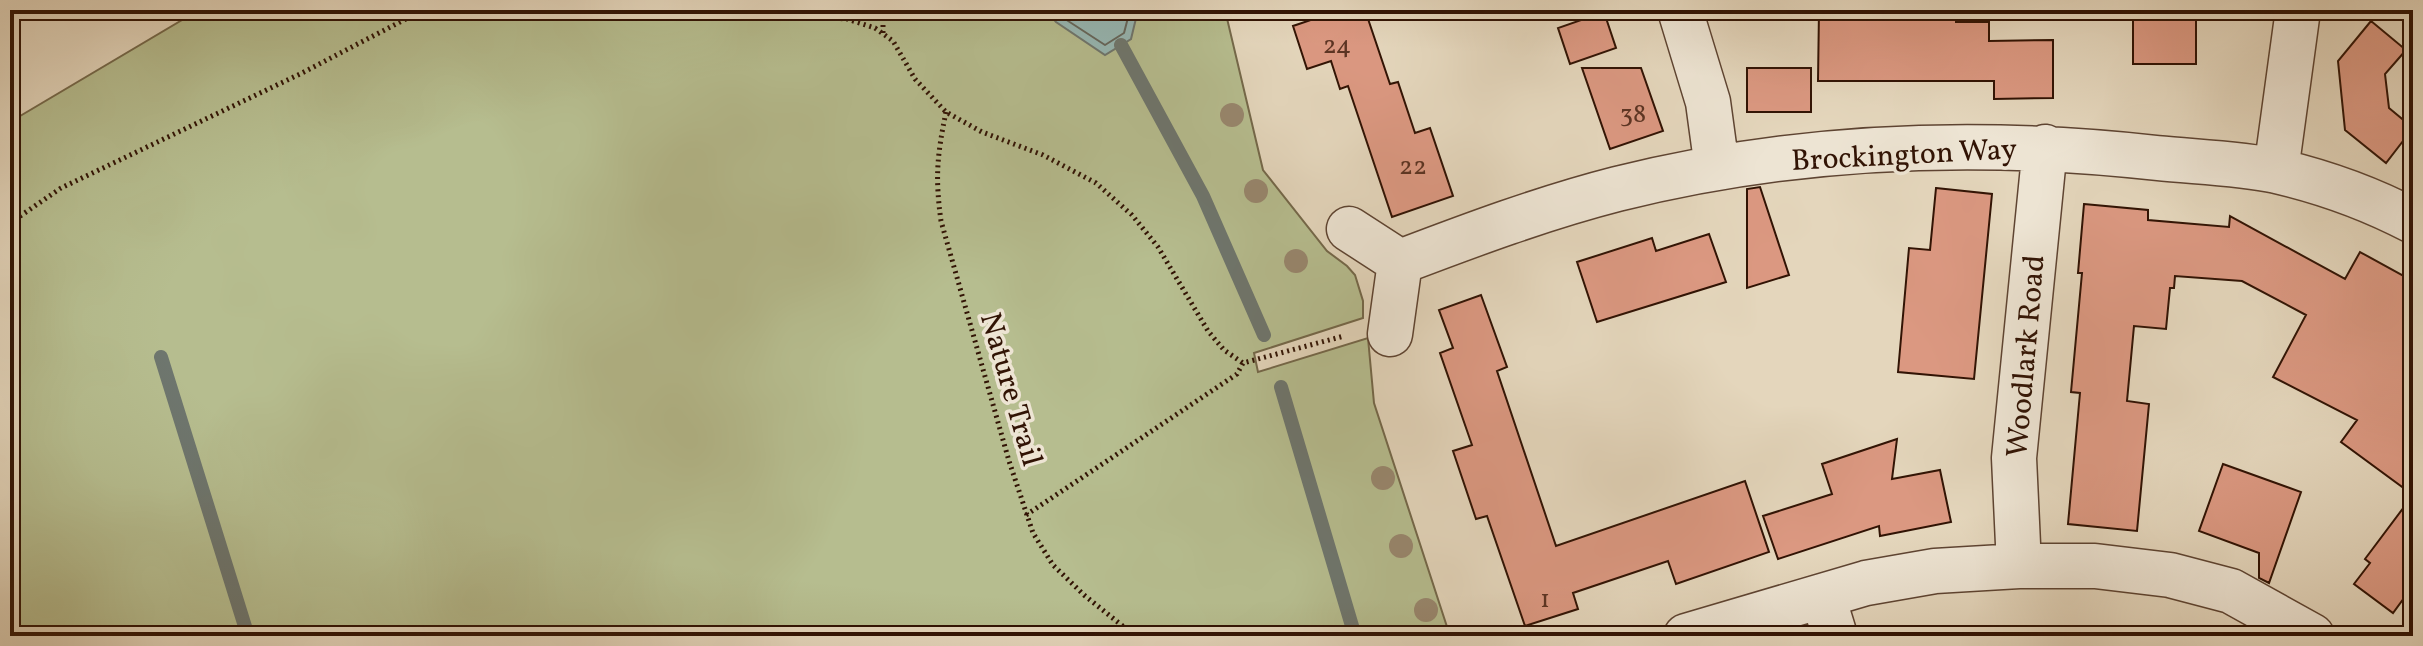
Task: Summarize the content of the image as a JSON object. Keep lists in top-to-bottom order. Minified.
{"streets":{"street":["Brockington Way","Woodlark Road"],"path":["Nature Trail"]},"crossings":[["Brockington Way","Woodlark Road"]],"house_numbers":["24","38","22","1"]}
